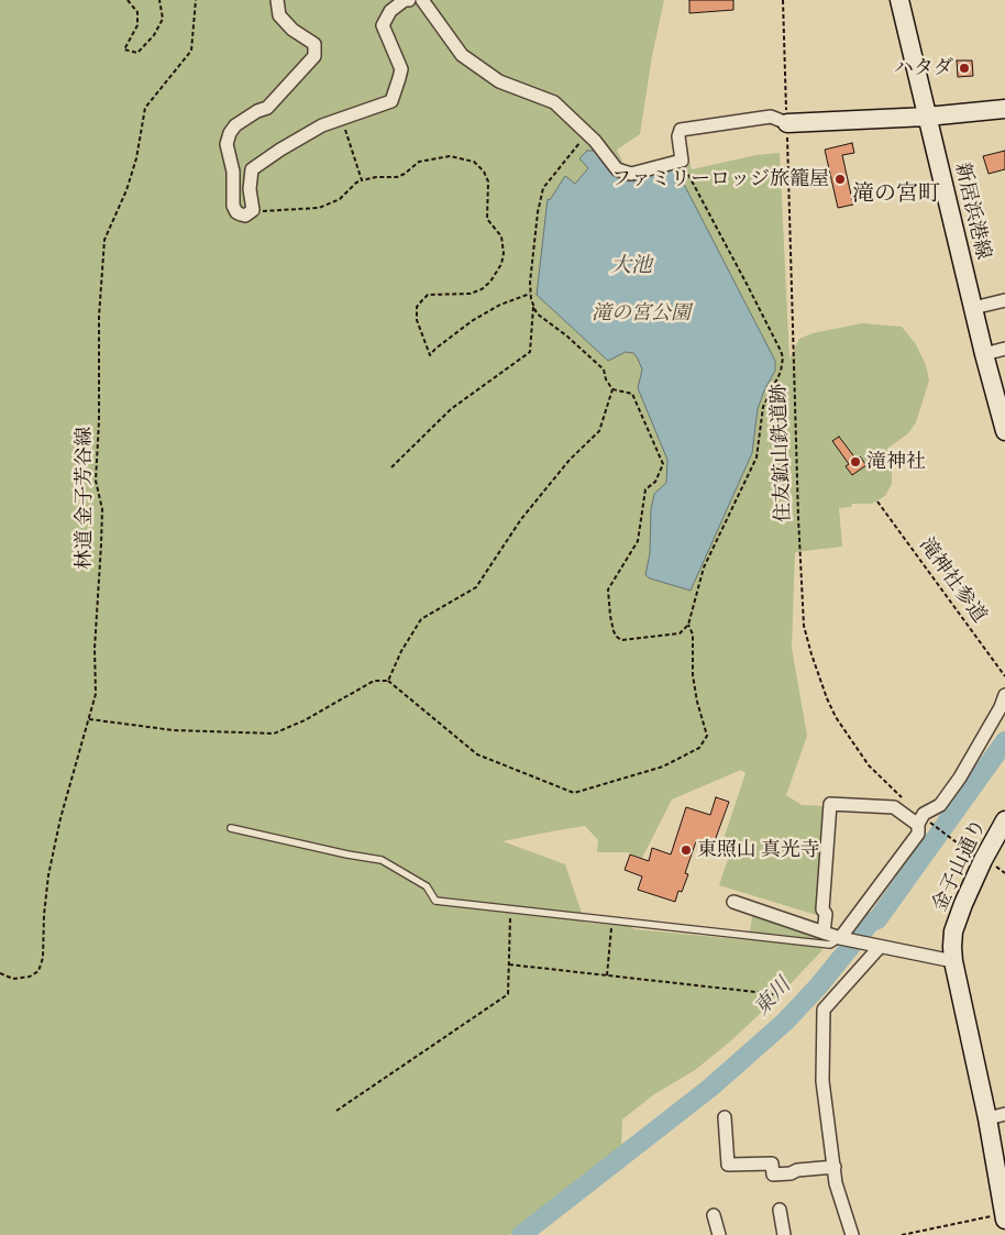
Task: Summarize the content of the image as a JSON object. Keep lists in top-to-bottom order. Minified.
{"streets":{"street":["新居浜港線","金子山通り"],"path":["住友鉱山鉄道跡","林道 金子芳谷線","滝神社参道"]},"districts":["滝の宮町"],"water":["大池","東川"],"parks":["滝の宮公園"],"places":["ハタダ","ファミリーロッジ旅籠屋","滝神社","東照山 真光寺"]}
